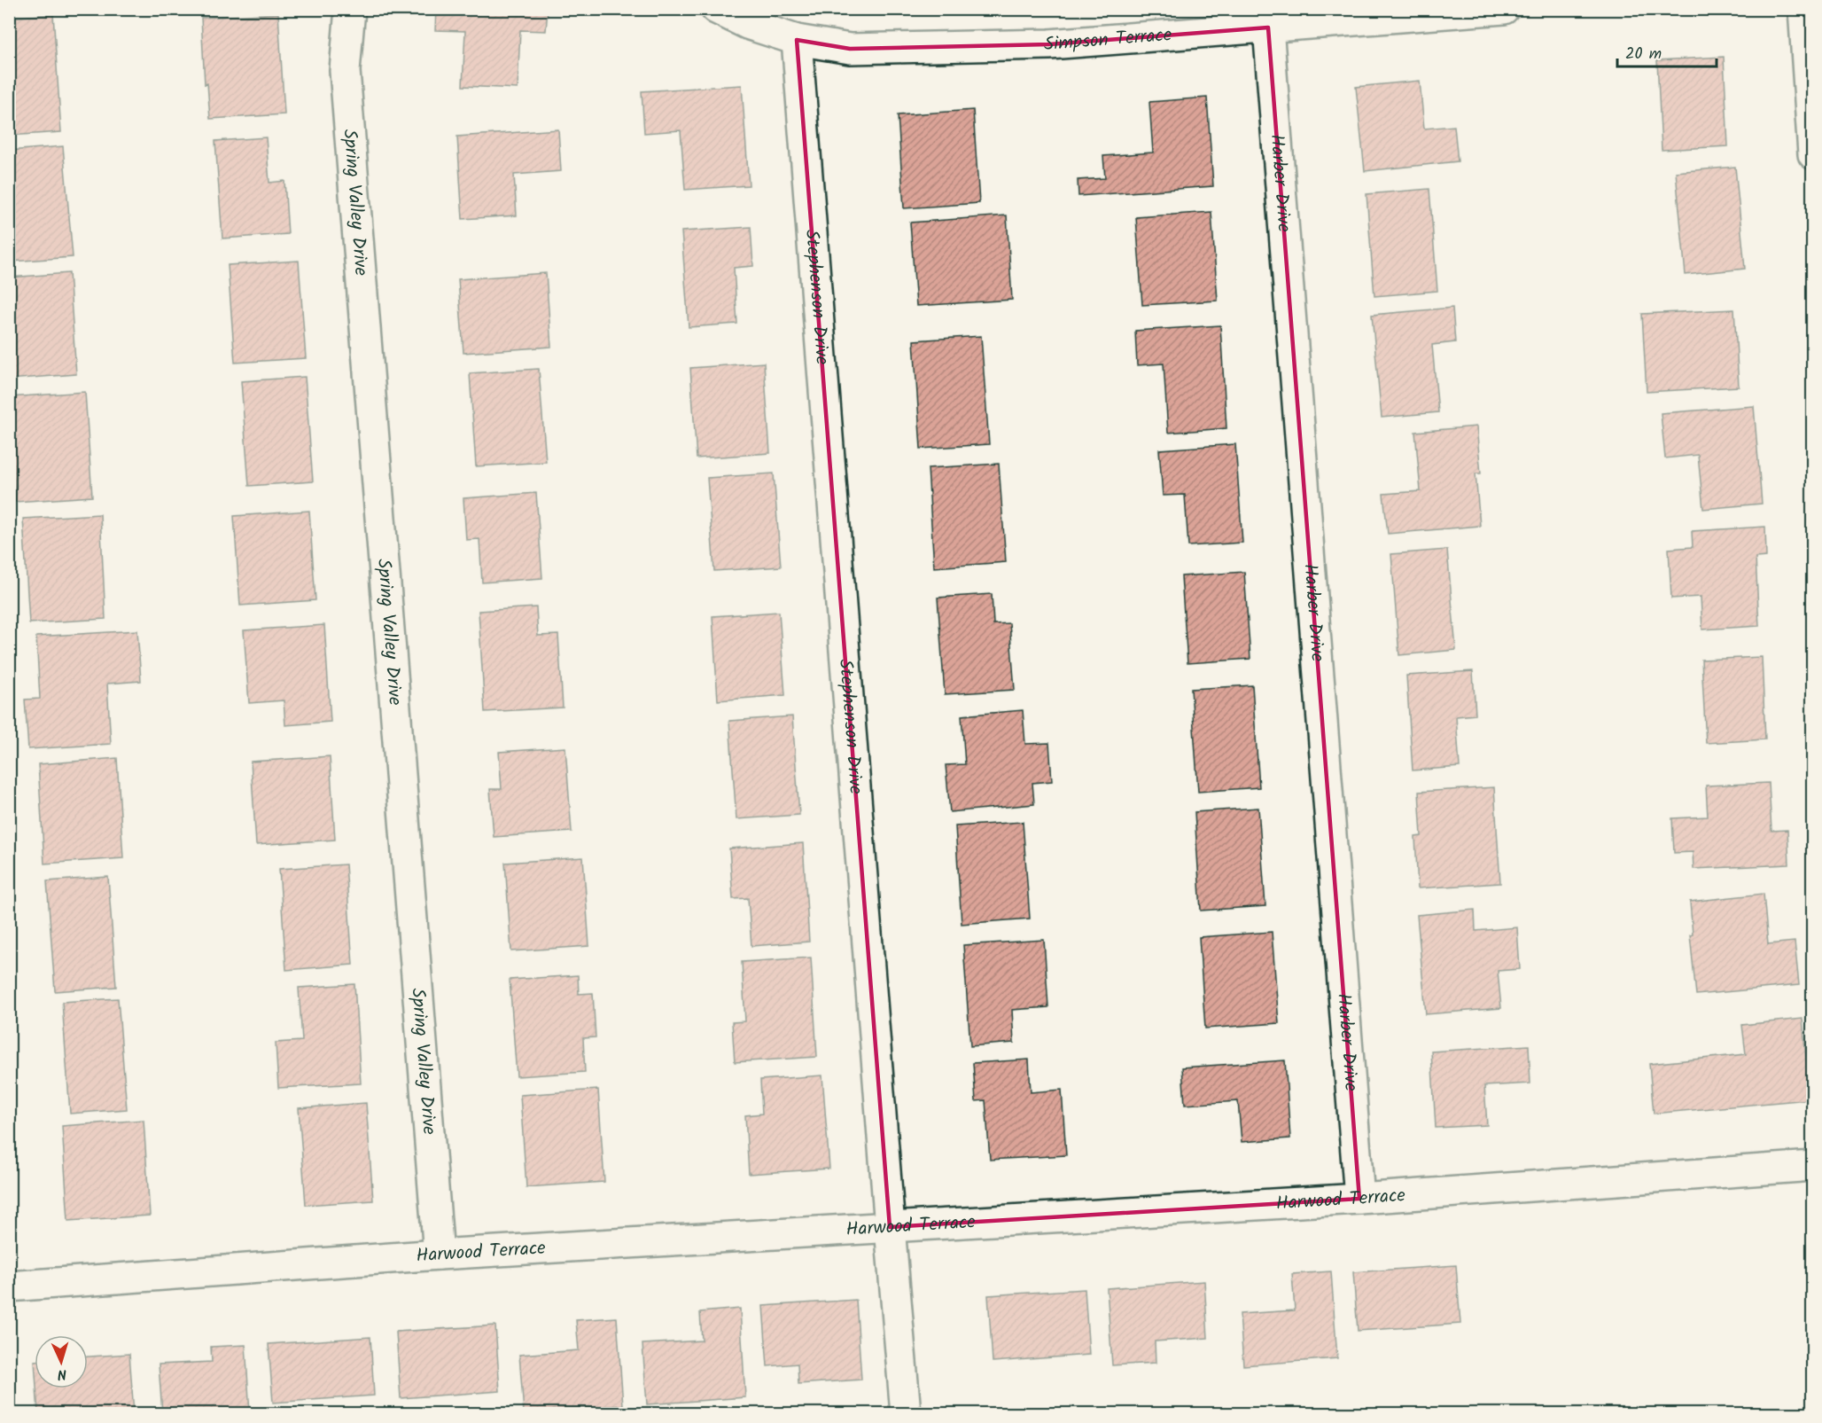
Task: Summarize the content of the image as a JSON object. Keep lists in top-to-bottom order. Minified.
{"streets":{"street":["Simpson Terrace","Harber Drive","Spring Valley Drive","Stephenson Drive","Harwood Terrace"]},"crossings":[["Simpson Terrace","Harber Drive"],["Simpson Terrace","Stephenson Drive"],["Harber Drive","Harwood Terrace"],["Spring Valley Drive","Harwood Terrace"],["Stephenson Drive","Harwood Terrace"]],"scale_bar":"20 m","north":"bottom"}
